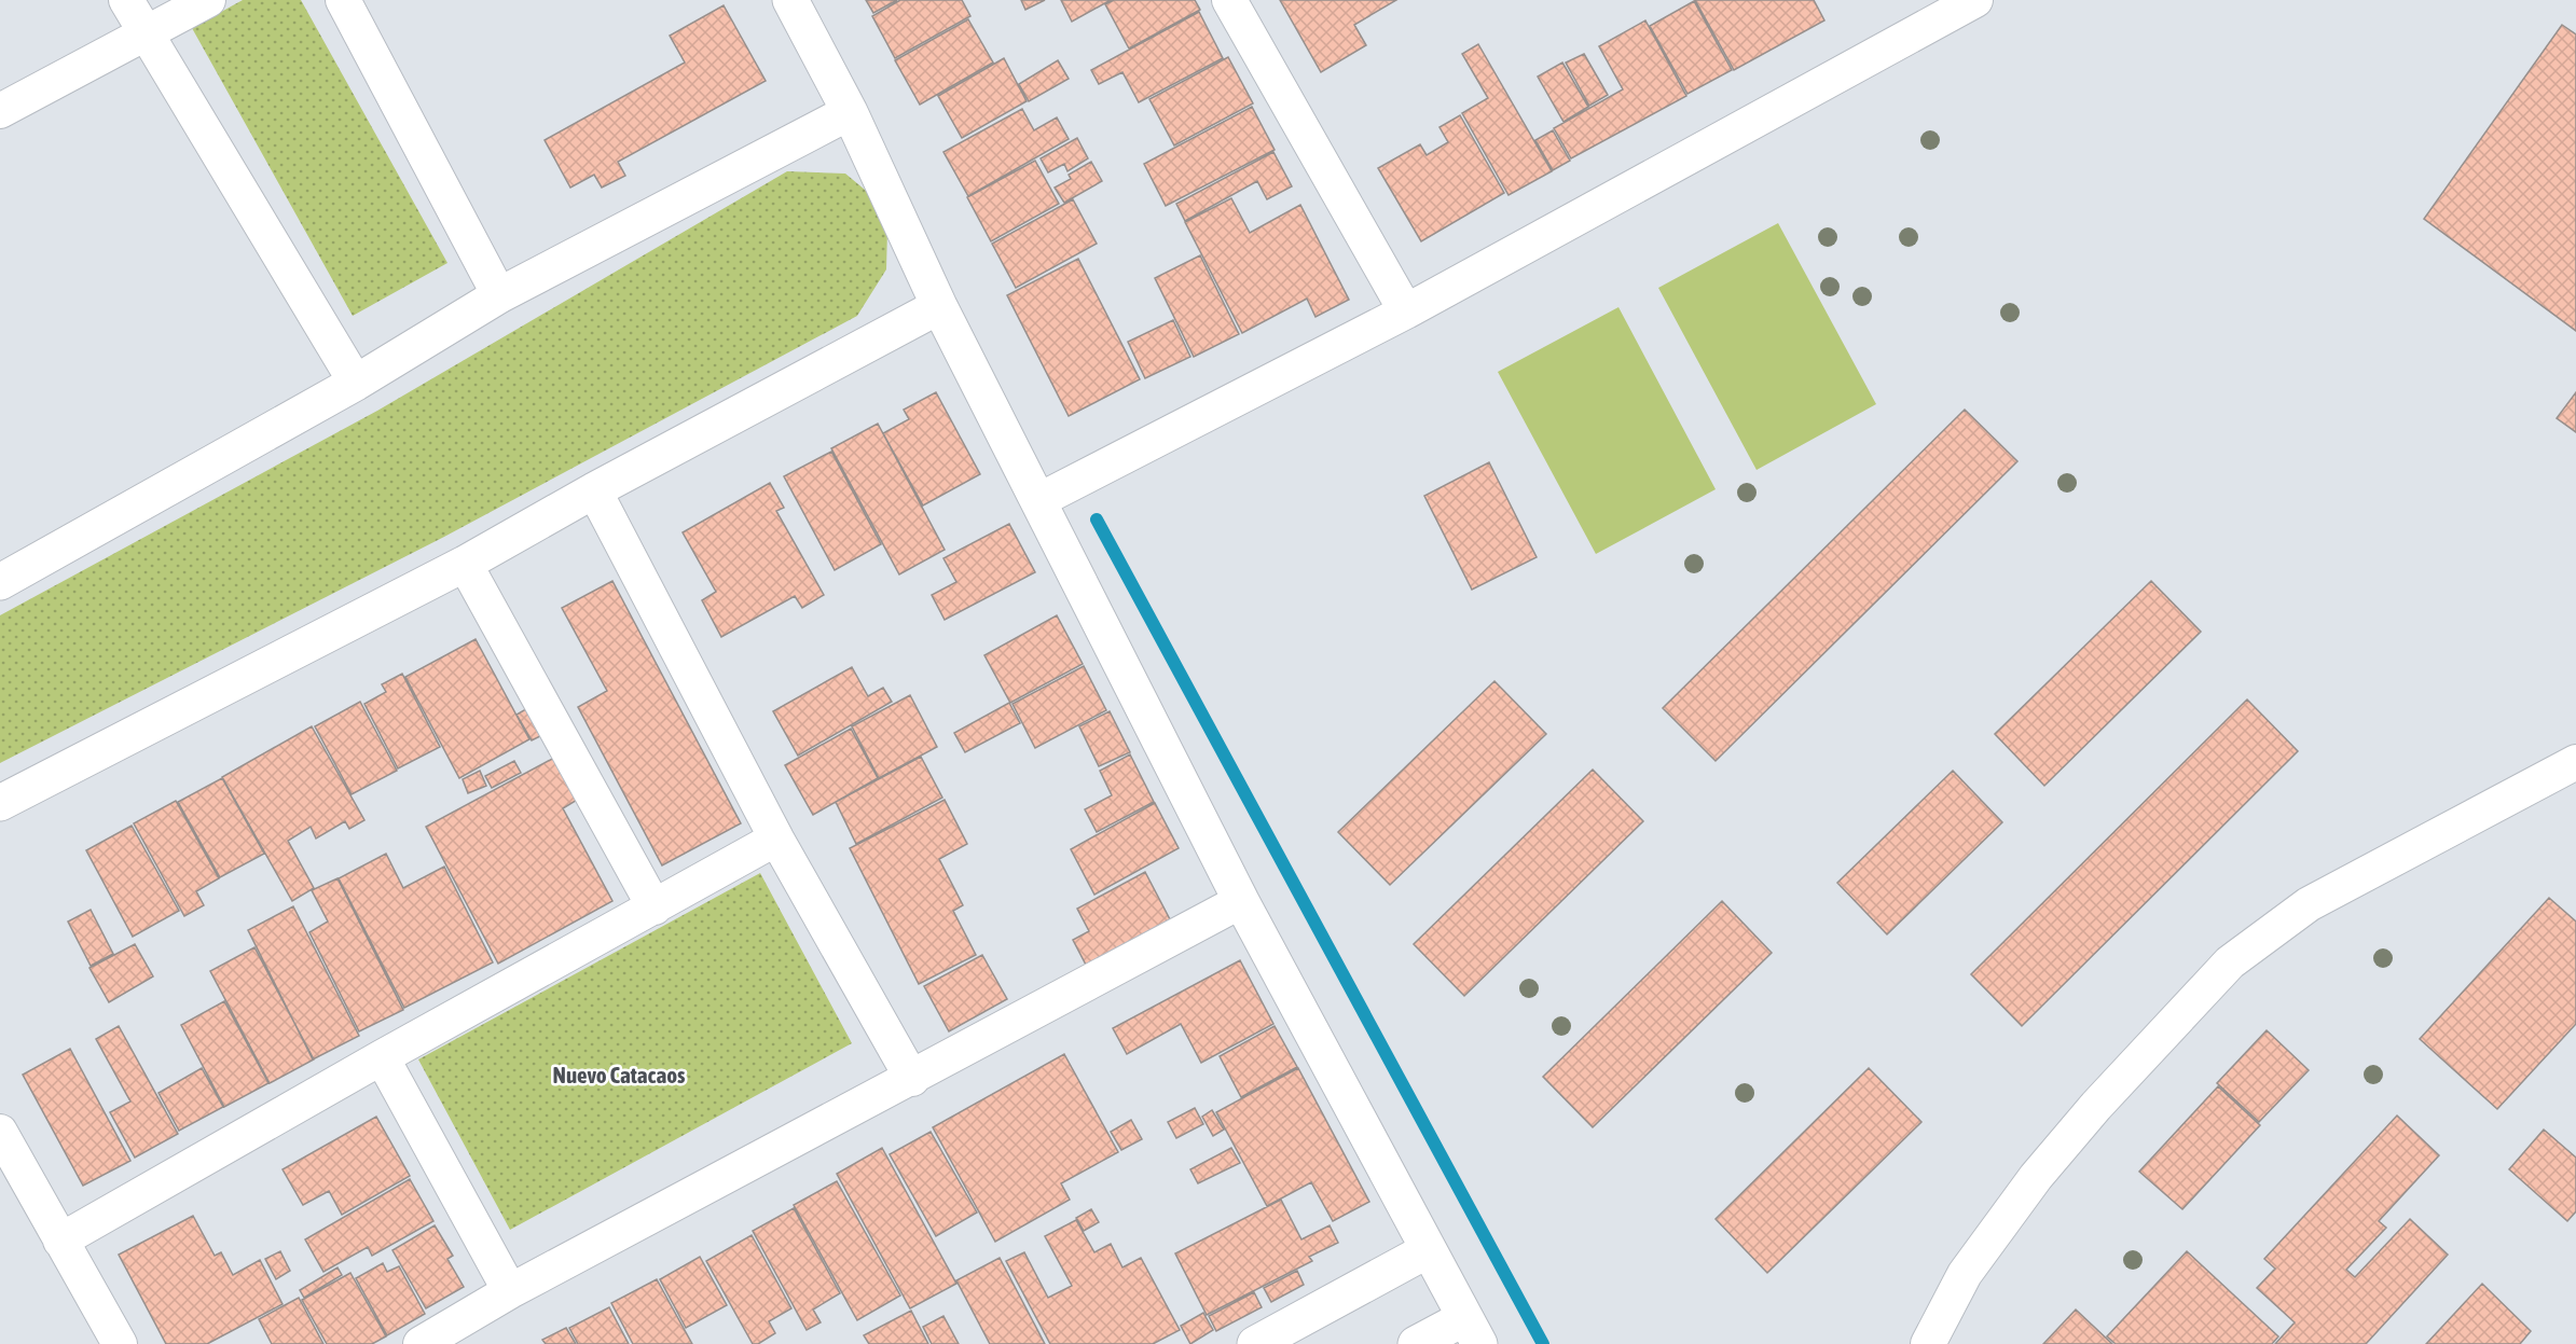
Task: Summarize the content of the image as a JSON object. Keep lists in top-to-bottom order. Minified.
{"districts":["Nuevo Catacaos"]}
